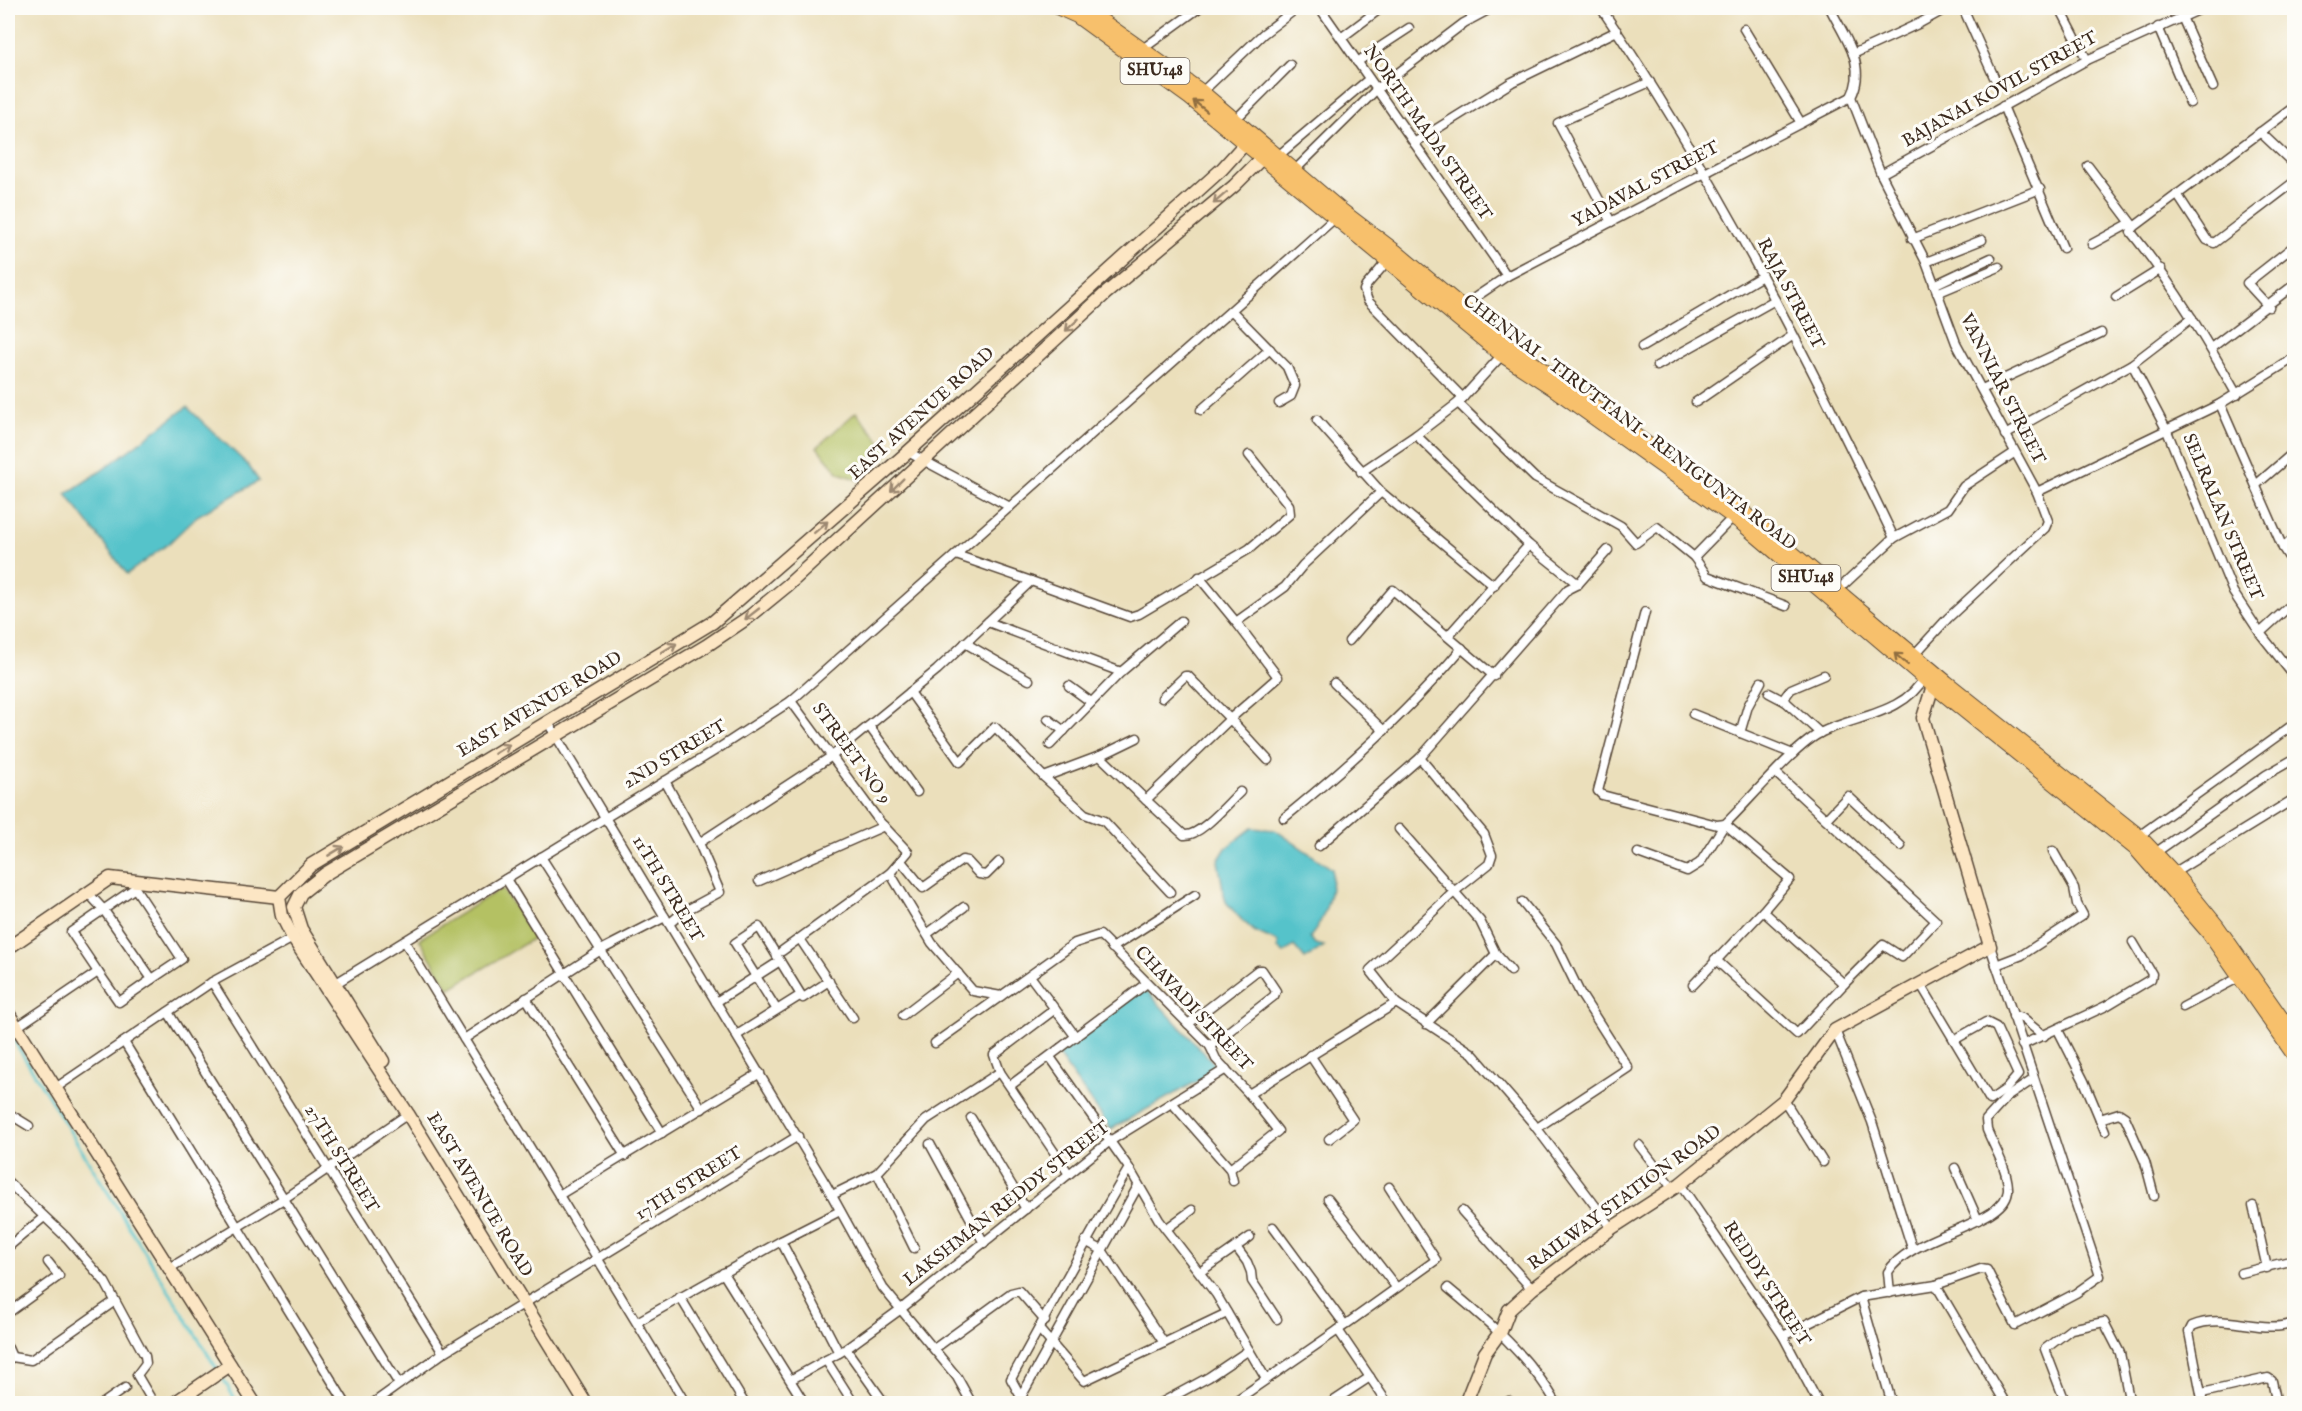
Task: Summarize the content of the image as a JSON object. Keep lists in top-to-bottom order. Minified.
{"streets":{"main road":["SHU148","EAST AVENUE ROAD","CHENNAI - TIRUTTANI - RENIGUNTA ROAD","RAILWAY STATION ROAD"],"street":["BAJANAI KOVIL STREET","NORTH MADA STREET","YADAVAL STREET","RAJA STREET","VANNIAR STREET","SELRALAN STREET","STREET NO 9","2ND STREET","11TH STREET","CHAVADI STREET","27TH STREET","17TH STREET","LAKSHMAN REDDY STREET","REDDY STREET"]},"crossings":[["BAJANAI KOVIL STREET","VANNIAR STREET"],["NORTH MADA STREET","YADAVAL STREET"],["YADAVAL STREET","RAJA STREET"],["YADAVAL STREET","VANNIAR STREET"],["YADAVAL STREET","CHENNAI - TIRUTTANI - RENIGUNTA ROAD"],["VANNIAR STREET","CHENNAI - TIRUTTANI - RENIGUNTA ROAD"],["EAST AVENUE ROAD","CHENNAI - TIRUTTANI - RENIGUNTA ROAD"],["EAST AVENUE ROAD","2ND STREET"],["EAST AVENUE ROAD","11TH STREET"],["EAST AVENUE ROAD","17TH STREET"],["CHENNAI - TIRUTTANI - RENIGUNTA ROAD","2ND STREET"],["STREET NO 9","2ND STREET"],["2ND STREET","11TH STREET"],["11TH STREET","17TH STREET"],["11TH STREET","LAKSHMAN REDDY STREET"],["CHAVADI STREET","LAKSHMAN REDDY STREET"],["27TH STREET","17TH STREET"],["RAILWAY STATION ROAD","REDDY STREET"]]}
